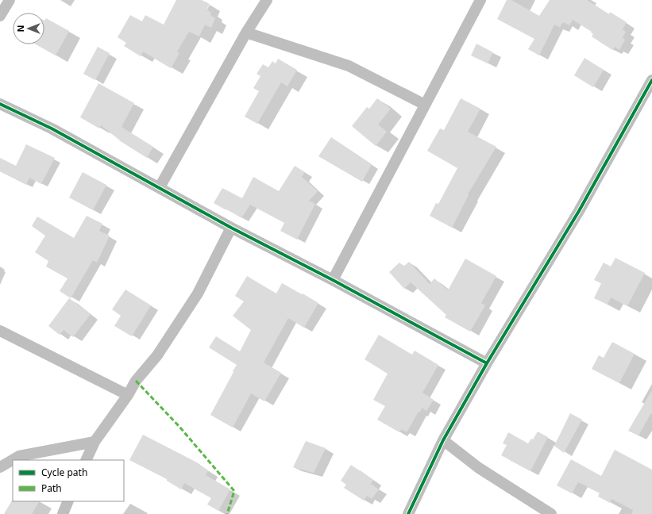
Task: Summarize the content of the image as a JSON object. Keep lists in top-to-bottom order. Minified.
{"legend":["Cycle path","Path"],"north":"left"}
